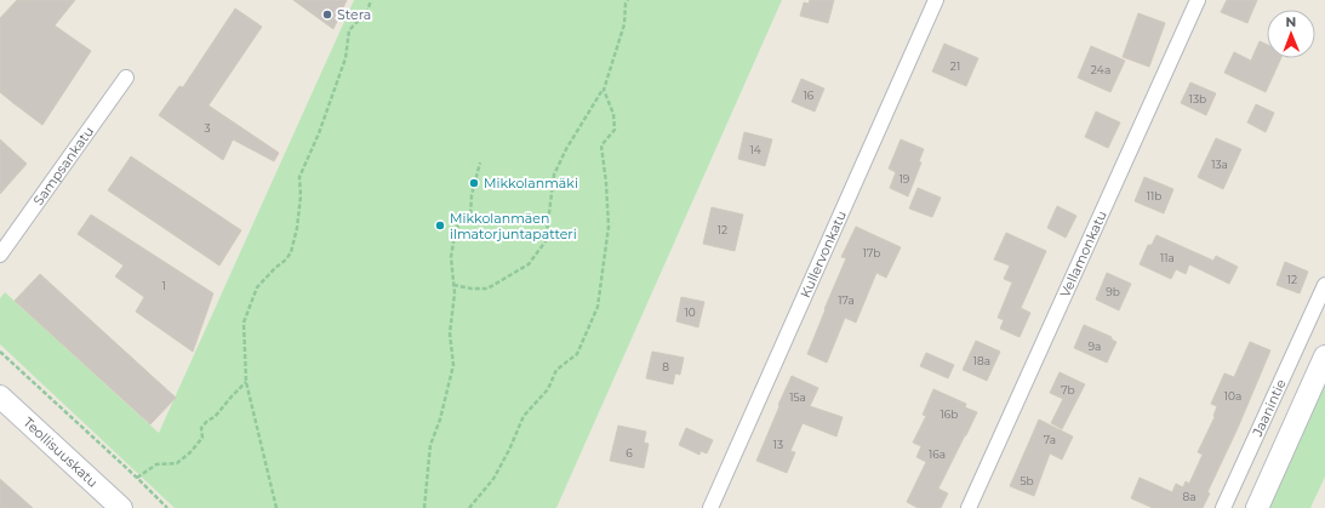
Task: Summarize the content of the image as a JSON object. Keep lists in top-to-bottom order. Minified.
{"streets":{"main road":["Teollisuuskatu"],"street":["Sampsankatu","Vellamonkatu","Kullervonkatu","Jaanintie"]},"places":["Stera","Mikkolanmäki","Mikkolanmäen ilmatorjuntapatteri"],"house_numbers":["21","24a","16","13b","3","14","13a","19","11b","12","17b","11a","12","1","9b","17a","10","9a","18a","8","7b","10a","15a","16b","7a","13","6","16a","5b","8a"],"north":"top"}
